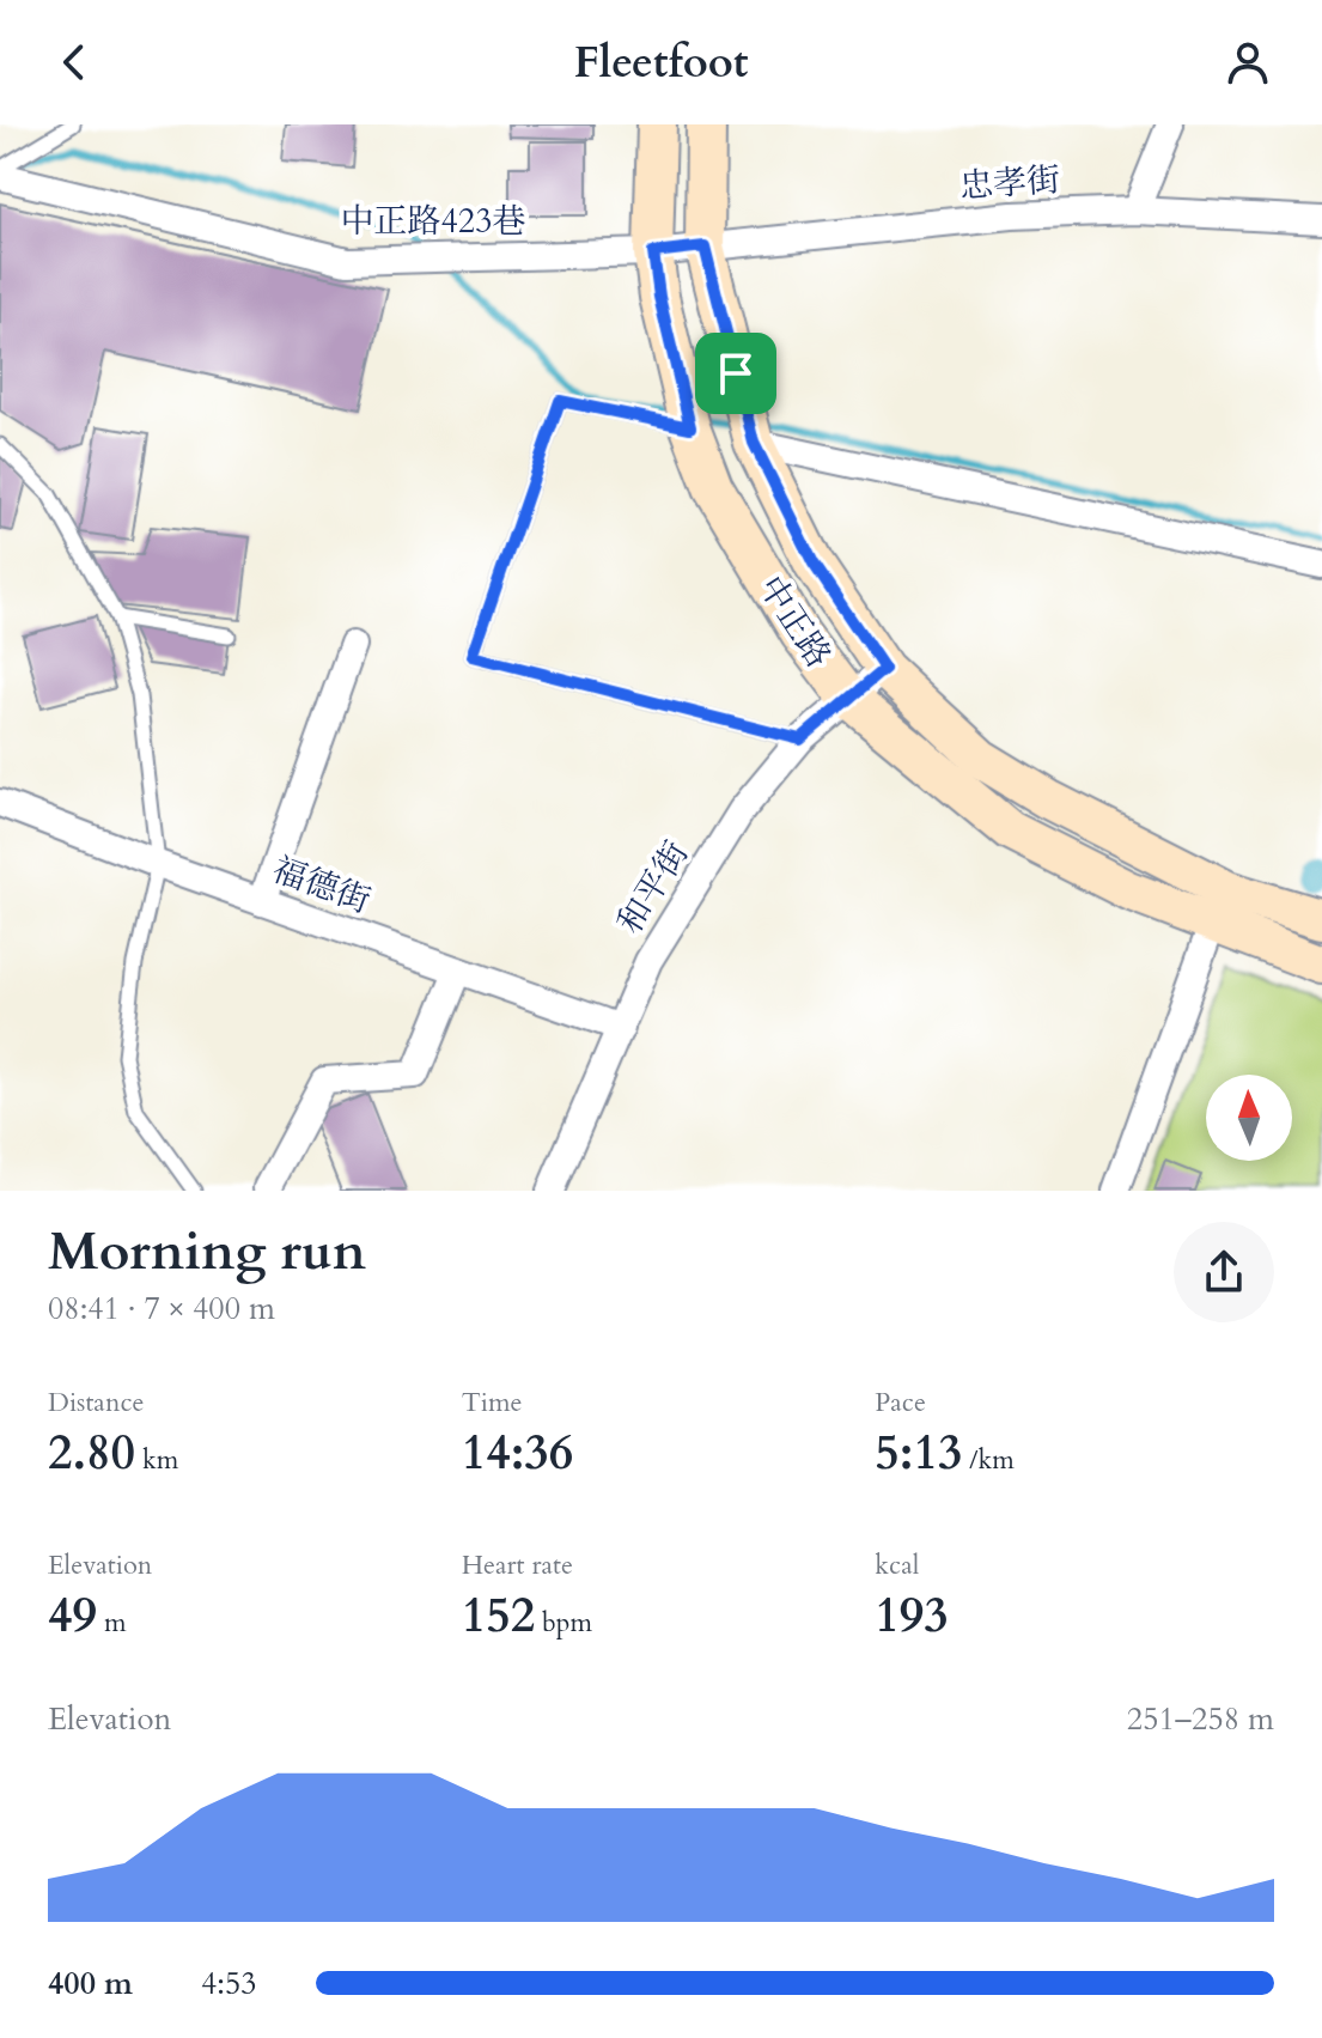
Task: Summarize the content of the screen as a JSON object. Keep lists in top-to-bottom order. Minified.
{"streets":{"street":["忠孝街","中正路423巷","中正路","福德街","和平街"]},"crossings":[["忠孝街","中正路423巷"],["忠孝街","中正路"],["中正路423巷","中正路"],["中正路","和平街"],["福德街","和平街"]],"north":"top","page":{"header":"Fleetfoot","heading":["Morning run","08:41 · 7 × 400 m"],"stats":[["Distance","2.80 km"],["Time","14:36"],["Pace","5:13 /km"],["Elevation","49 m"],["Heart rate","152 bpm"],["kcal","193"]],"chart":["Elevation","251–258 m"],"list":[{"name":"400 m","note":"4:53"}]}}
